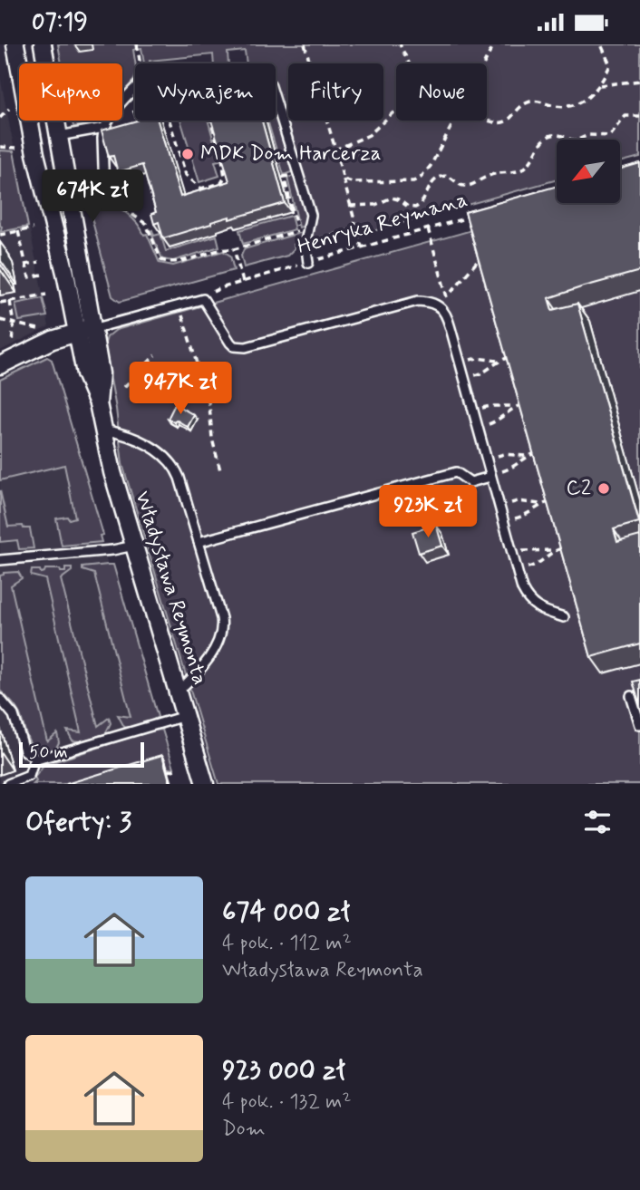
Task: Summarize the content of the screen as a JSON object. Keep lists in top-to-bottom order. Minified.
{"streets":{"street":["Władysława Reymonta"],"path":["Henryka Reymana"]},"places":["MDK Dom Harcerza","C2"],"scale_bar":"50 m","north":"bottom left","page":{"status":"07:19","chip":["Kupno","Wynajem","Filtry","Nowe"],"price":["674K zł","947K zł","923K zł"],"scale":"50 m","heading":"Oferty: 3","list":[{"name":"674 000 zł","note":"4 pok. · 112 m² · Władysława Reymonta"},{"name":"923 000 zł","note":"4 pok. · 132 m² · Dom"}]}}
